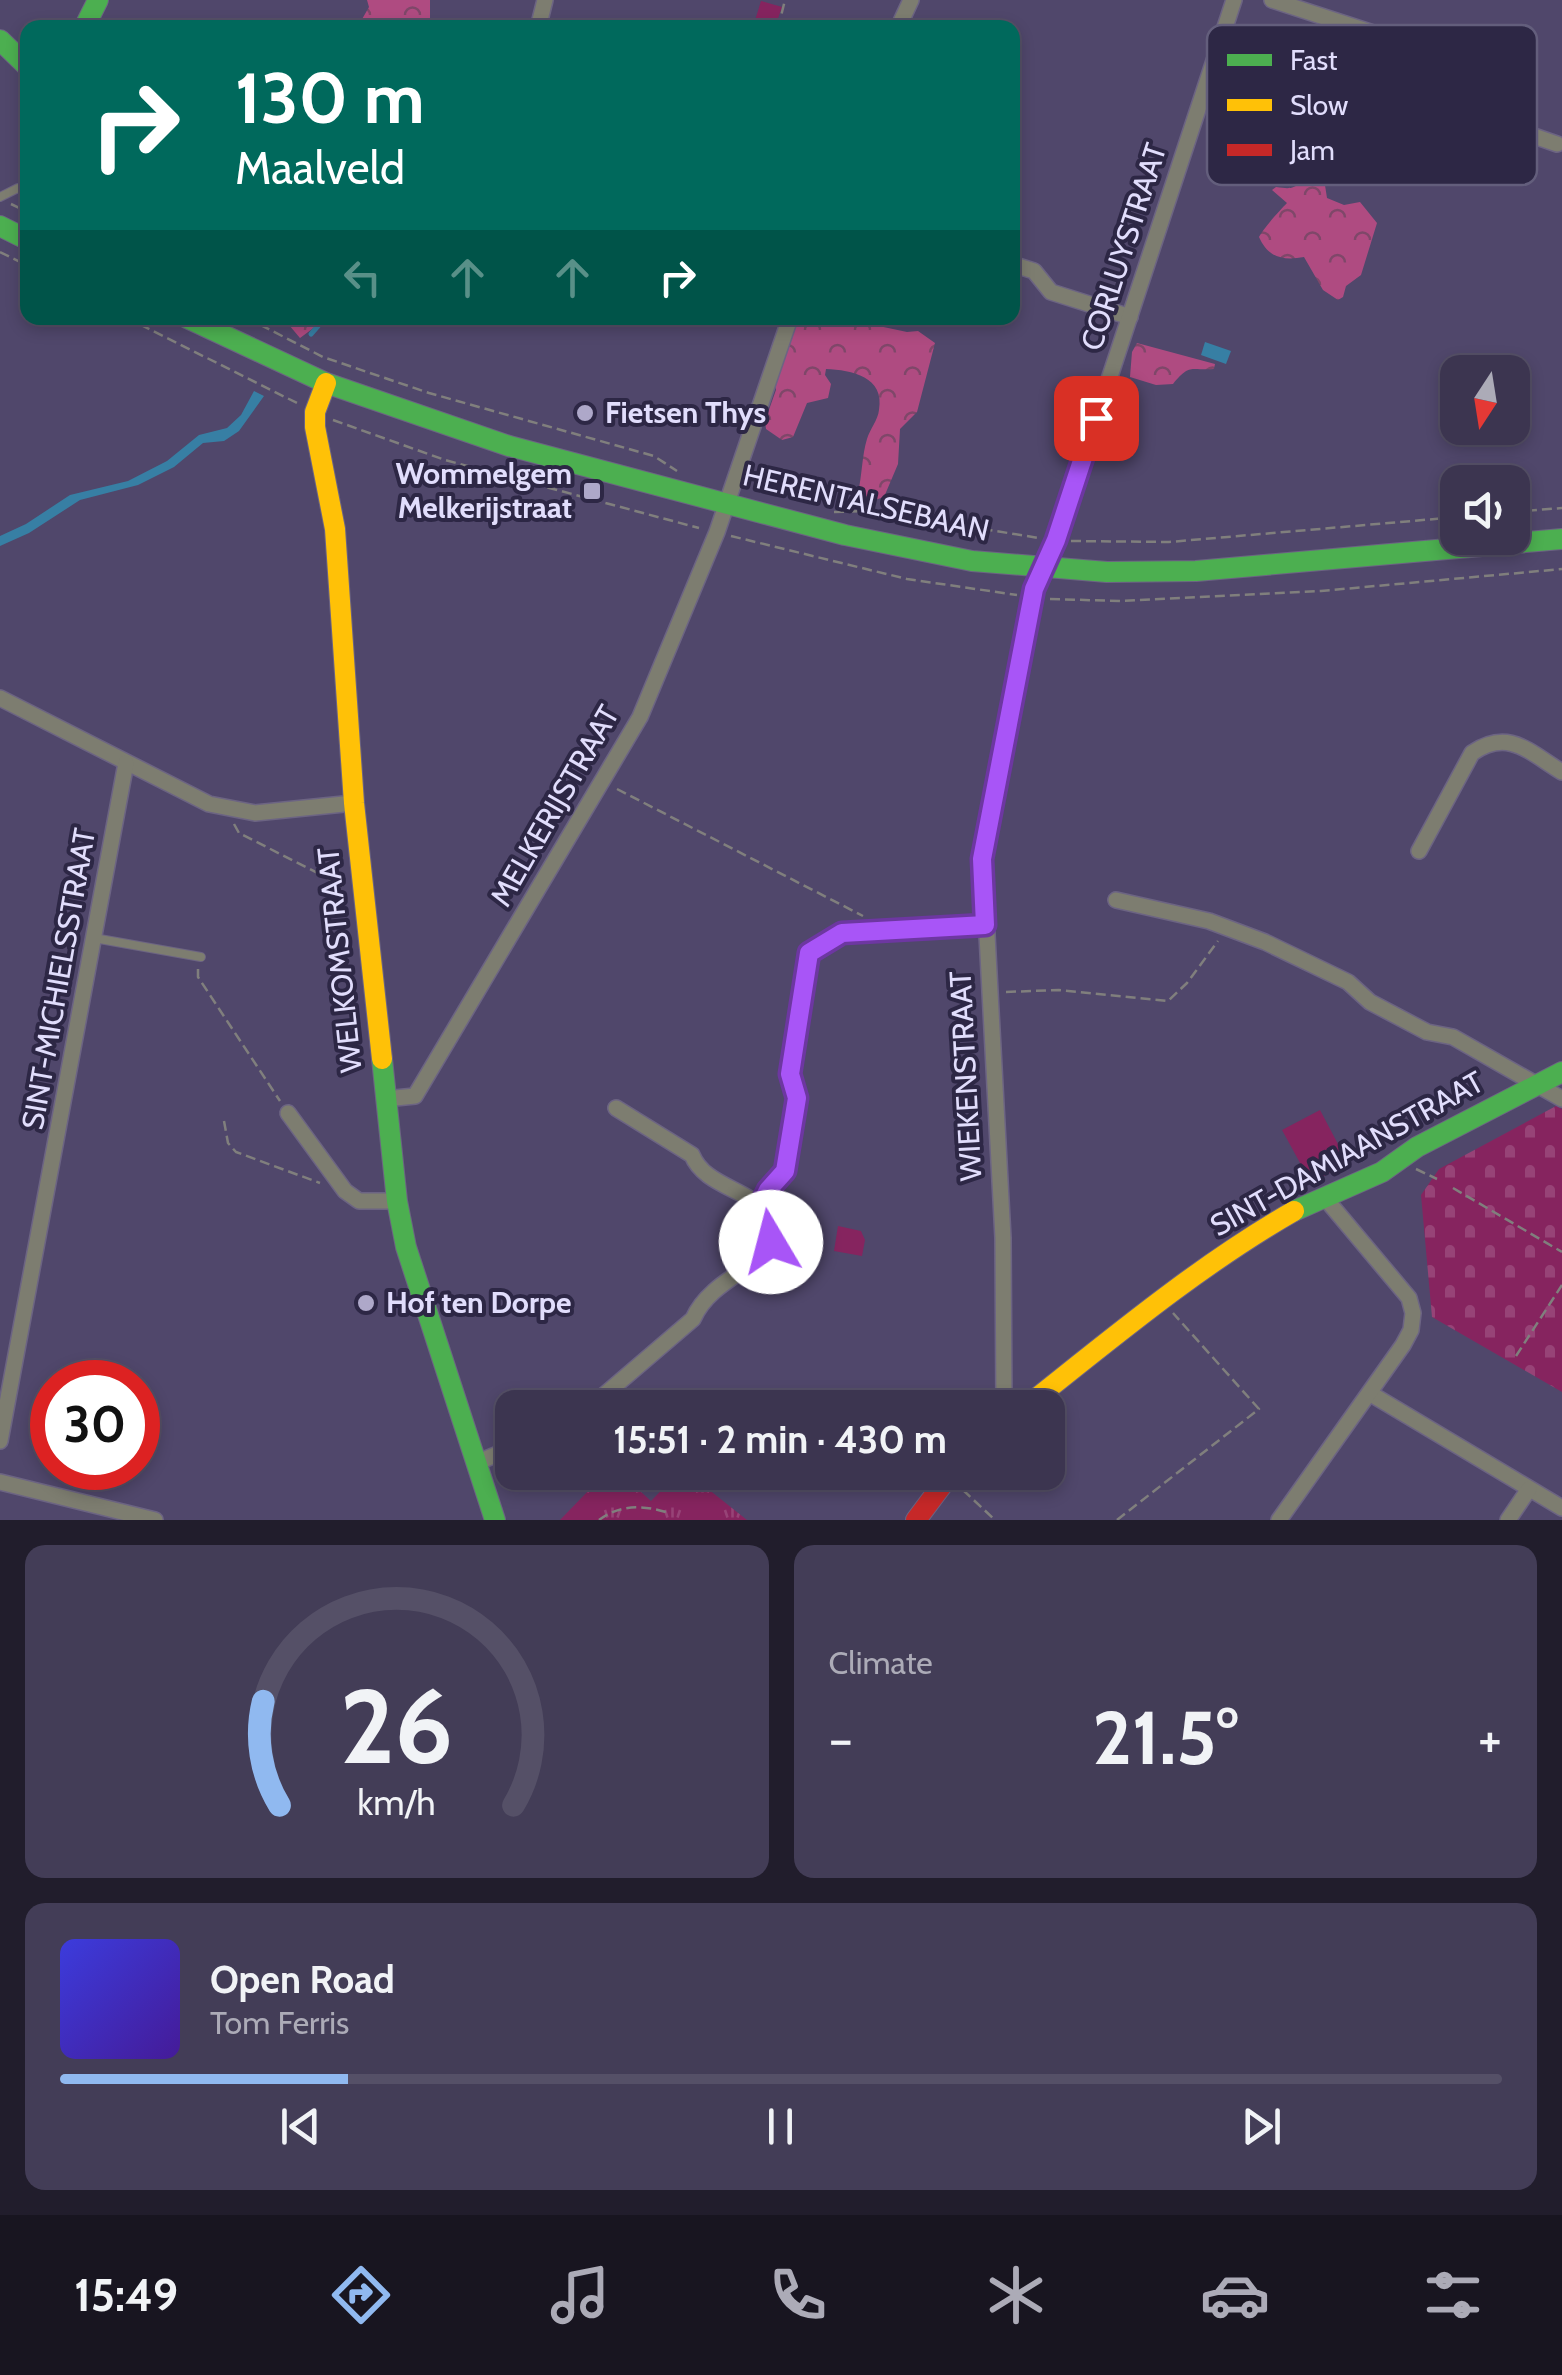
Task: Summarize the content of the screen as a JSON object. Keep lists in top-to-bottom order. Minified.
{"streets":{"street":["CORLUYSTRAAT","HERENTALSEBAAN","MELKERIJSTRAAT","WELKOMSTRAAT","SINT-MICHIELSSTRAAT","WIEKENSTRAAT","SINT-DAMIAANSTRAAT"]},"crossings":[["CORLUYSTRAAT","HERENTALSEBAAN"],["CORLUYSTRAAT","WIEKENSTRAAT"],["HERENTALSEBAAN","MELKERIJSTRAAT"],["HERENTALSEBAAN","WIEKENSTRAAT"],["MELKERIJSTRAAT","WELKOMSTRAAT"]],"places":{"other":["Fietsen Thys","Hof ten Dorpe"],"transit":["Wommelgem Melkerijstraat"]},"legend":["Fast","Slow","Jam"],"north":"bottom","page":{"turn":["130 m","Maalveld"],"limit":"30","trip":"15:51 · 2 min · 430 m","tile":"Climate","heat":["−","21.5°","+"],"song":["Open Road","Tom Ferris"],"tabs":"15:49","gauge":["26","km/h"]}}
